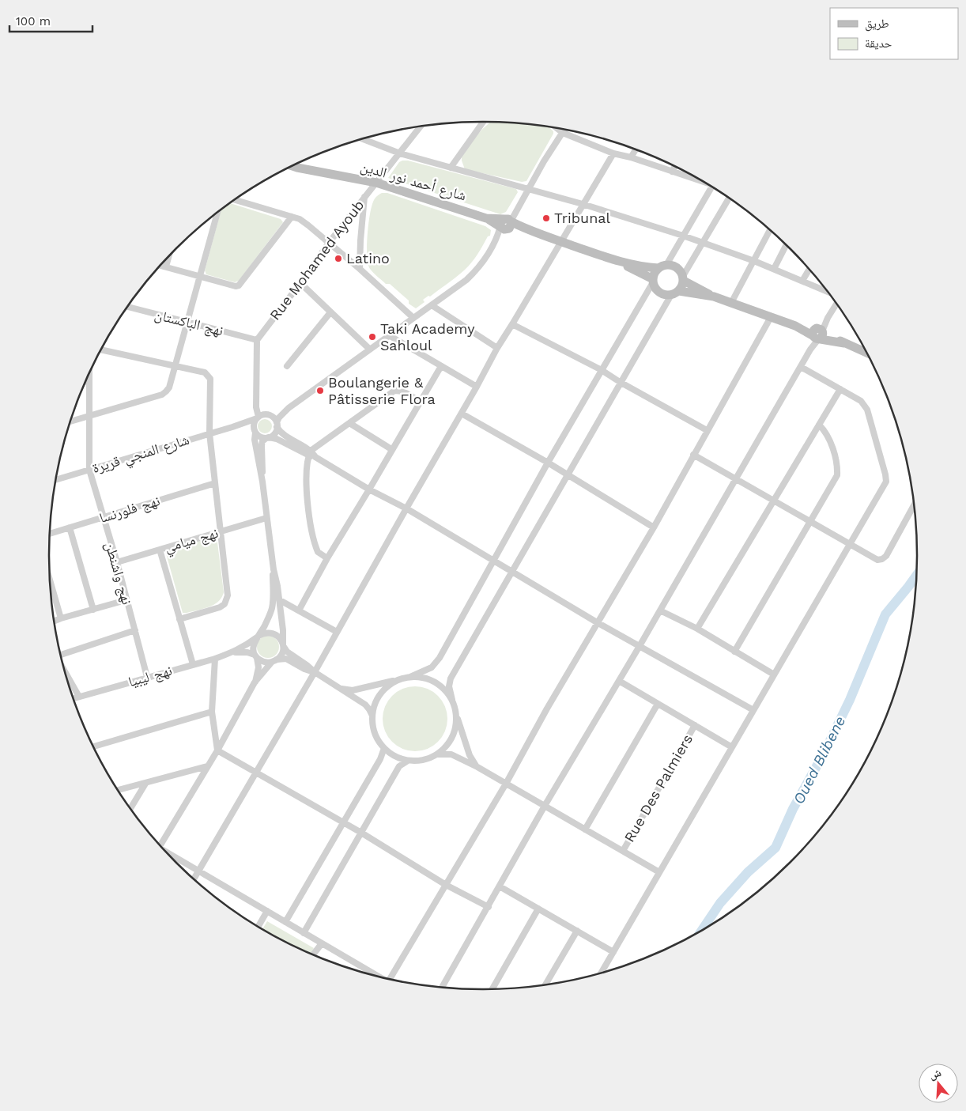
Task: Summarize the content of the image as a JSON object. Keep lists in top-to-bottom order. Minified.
{"streets":{"street":["شارع أحمد نور الدين","Rue Mohamed Ayoub","نهج الباكستان","شارع المنجي قريرة","نهج فلورنسا","نهج ميامي","نهج واشنطن","نهج ليبيا","Rue Des Palmiers"]},"crossings":[["شارع أحمد نور الدين","Rue Mohamed Ayoub"],["Rue Mohamed Ayoub","نهج الباكستان"],["شارع المنجي قريرة","نهج واشنطن"],["نهج فلورنسا","نهج واشنطن"],["نهج ميامي","نهج واشنطن"],["نهج واشنطن","نهج ليبيا"]],"water":["Oued Blibene"],"places":["Tribunal","Latino","Taki Academy Sahloul","Boulangerie & Pâtisserie Flora"],"legend":["طريق","حديقة"],"scale_bar":"100 m","north":"top"}
